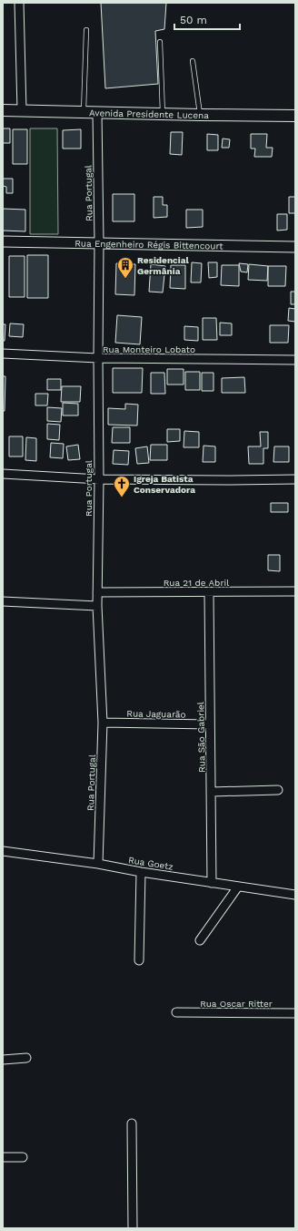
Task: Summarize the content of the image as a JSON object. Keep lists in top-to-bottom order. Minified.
{"streets":{"main road":["Avenida Presidente Lucena"],"street":["Rua Portugal","Rua Engenheiro Régis Bittencourt","Rua Monteiro Lobato","Rua 21 de Abril","Rua Jaguarão","Rua São Gabriel","Rua Goetz","Rua Oscar Ritter"]},"crossings":[["Avenida Presidente Lucena","Rua Portugal"],["Rua Portugal","Rua Engenheiro Régis Bittencourt"],["Rua Portugal","Rua Monteiro Lobato"],["Rua Portugal","Rua 21 de Abril"],["Rua Portugal","Rua Jaguarão"],["Rua Portugal","Rua Goetz"],["Rua 21 de Abril","Rua São Gabriel"],["Rua Jaguarão","Rua São Gabriel"],["Rua São Gabriel","Rua Goetz"]],"places":{"building":["Residencial Germânia"],"church":["Igreja Batista Conservadora"]},"scale_bar":"50 m"}
